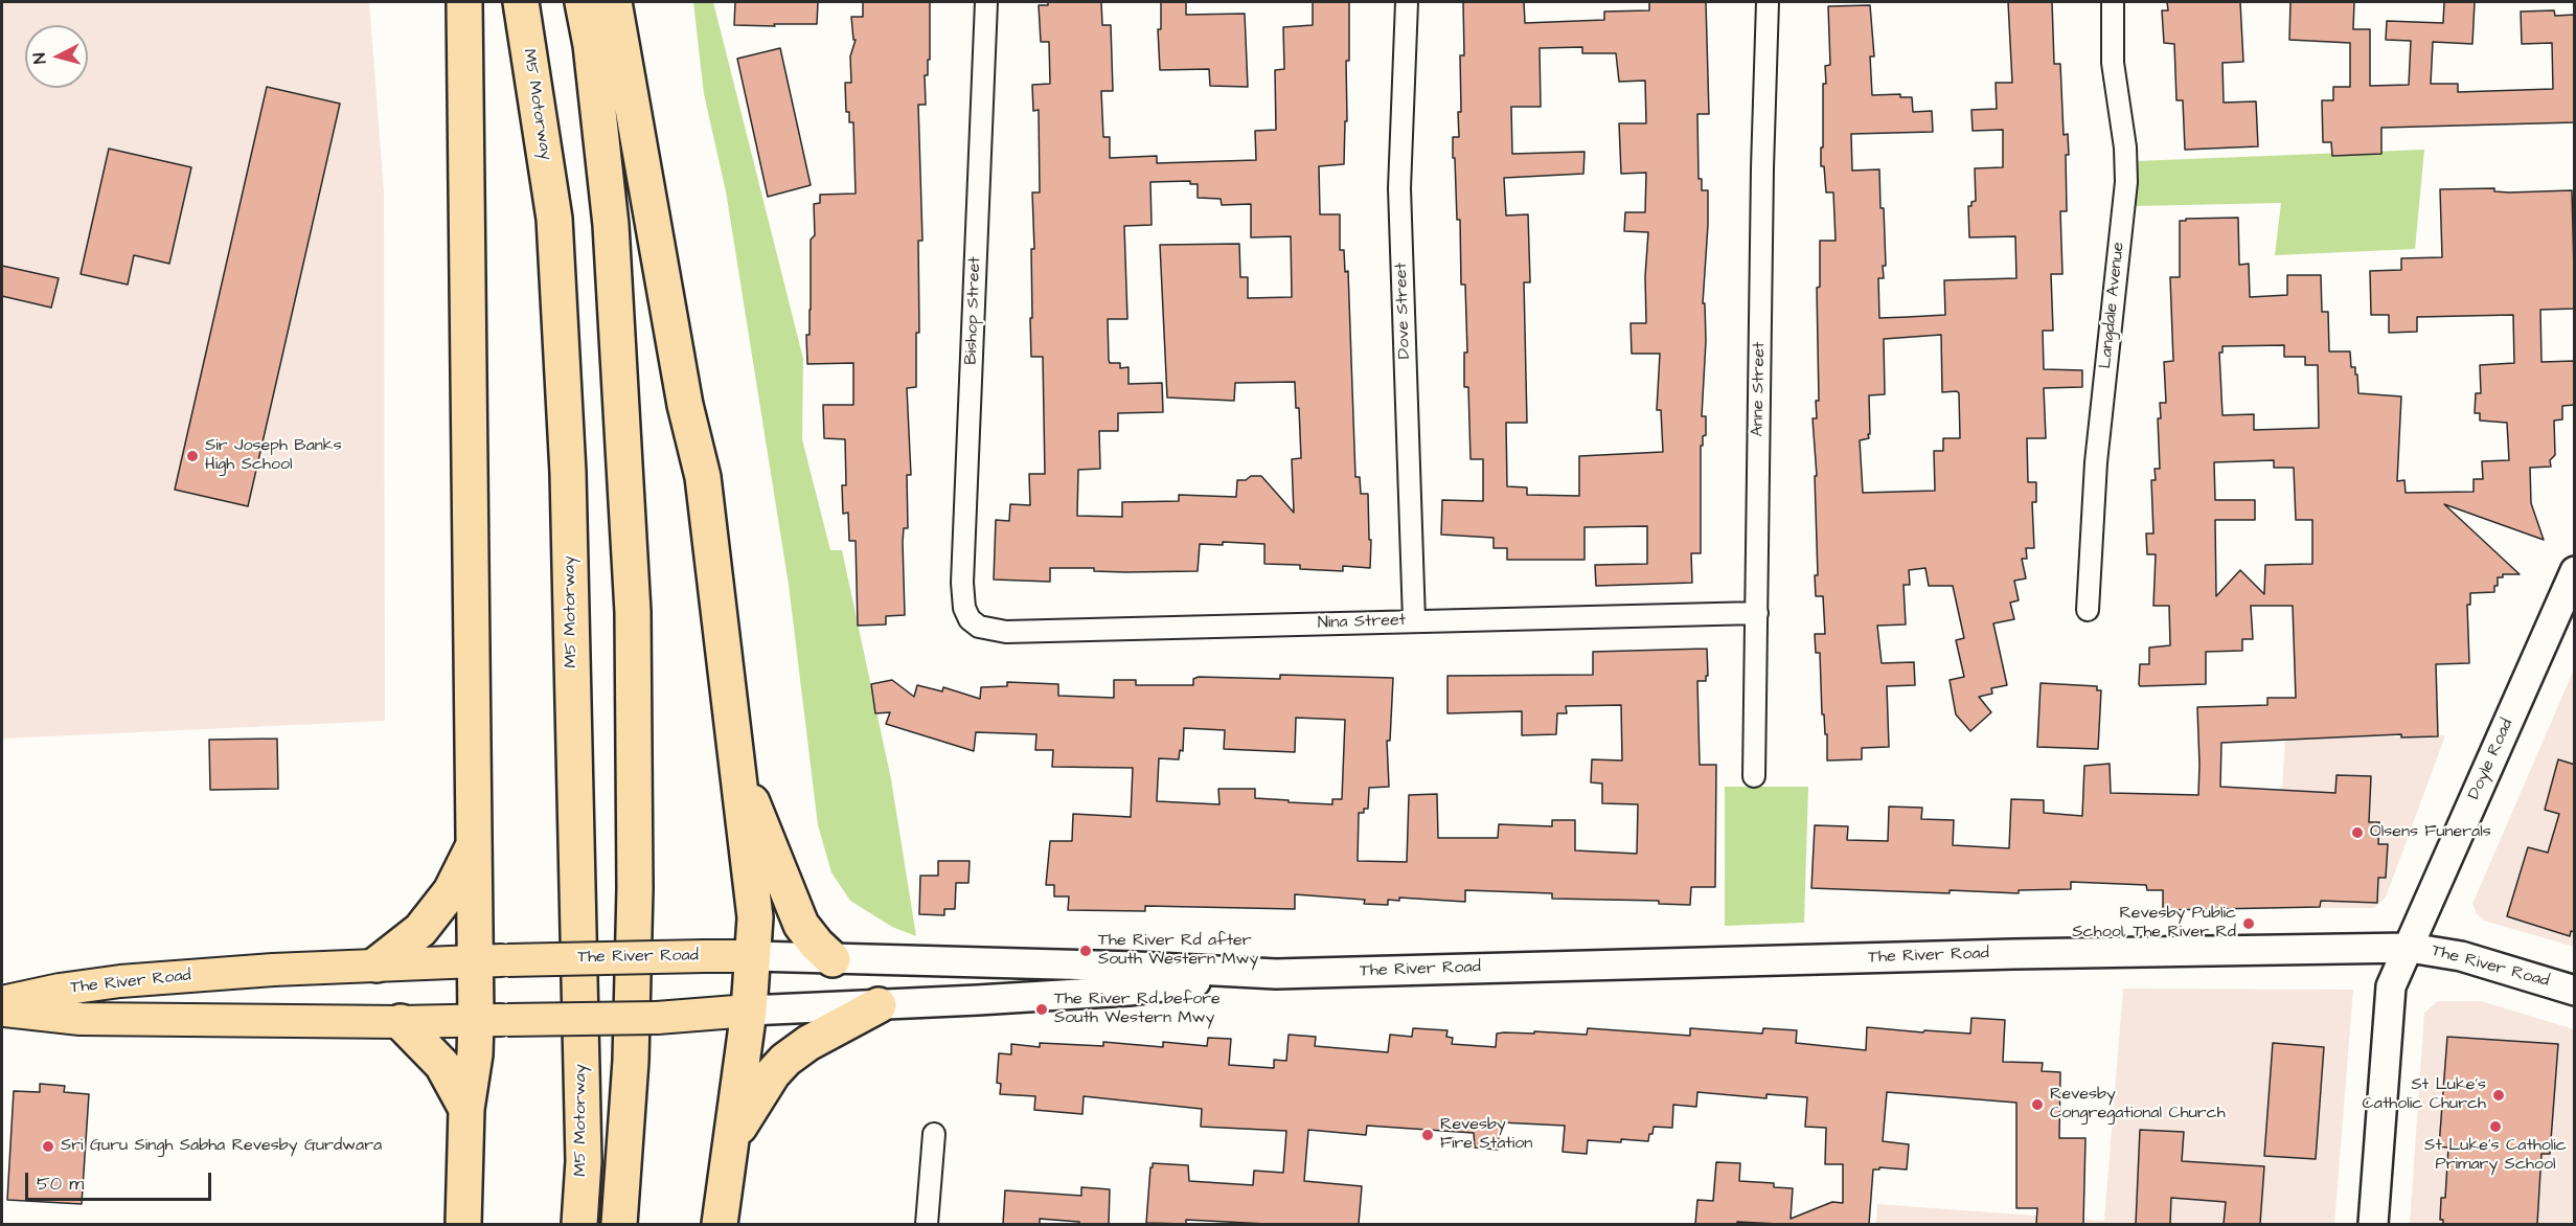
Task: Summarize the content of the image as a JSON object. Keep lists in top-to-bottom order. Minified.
{"streets":{"highway":["M5 Motorway"],"main road":["Doyle Road","The River Road"],"street":["Langdale Avenue","Bishop Street","Dove Street","Anne Street","Nina Street"]},"crossings":[["Bishop Street","Nina Street"],["Dove Street","Nina Street"],["Anne Street","Nina Street"],["Doyle Road","The River Road"]],"places":["Sir Joseph Banks High School","Olsens Funerals","Revesby Public School, The River Rd","The River Rd after South Western Mwy","The River Rd before South Western Mwy","St Luke's Catholic Church","Revesby Congregational Church","St Luke's Catholic Primary School","Revesby Fire Station","Sri Guru Singh Sabha Revesby Gurdwara"],"scale_bar":"50 m","north":"left"}
